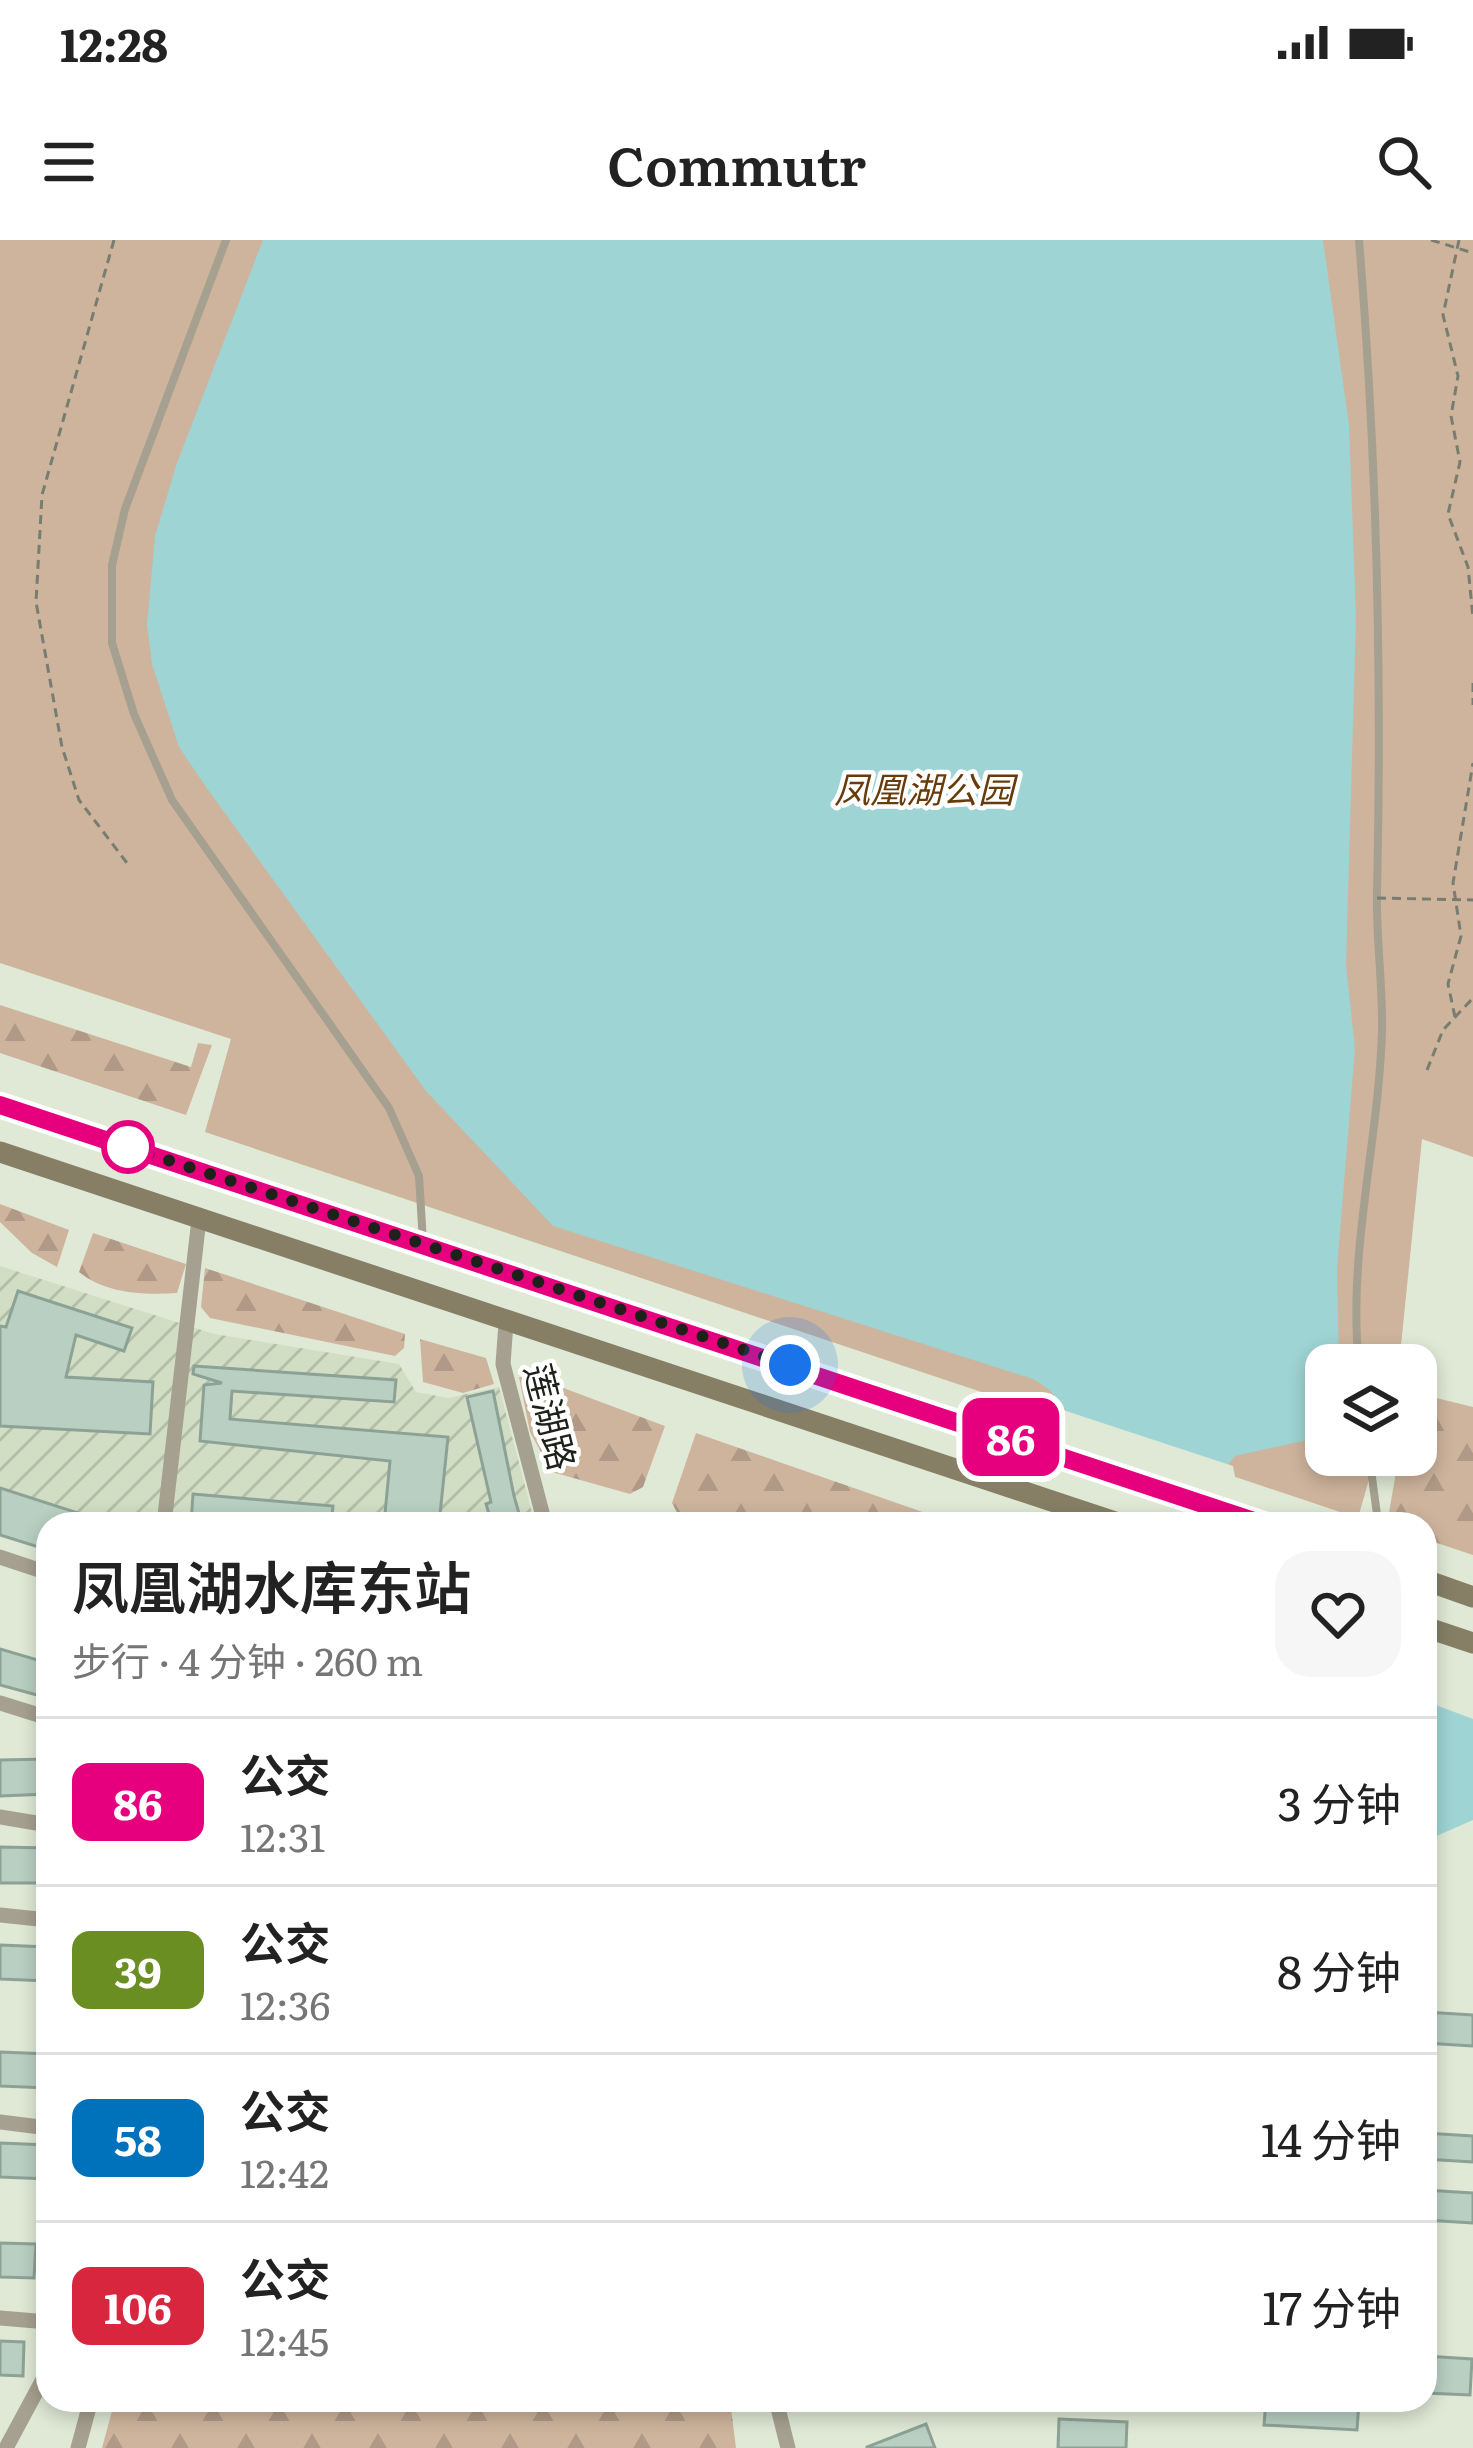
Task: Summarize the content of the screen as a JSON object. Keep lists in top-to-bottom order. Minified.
{"streets":{"street":["莲湖路"]},"parks":["凤凰湖公园"],"lines":["bus line 86"],"page":{"status":"12:28","header":"Commutr","on_map":"86","heading":["凤凰湖水库东站","步行 · 4 分钟 · 260 m"],"list":[{"mark":"86","name":"公交","note":"12:31","value":"3 分钟"},{"mark":"39","name":"公交","note":"12:36","value":"8 分钟"},{"mark":"58","name":"公交","note":"12:42","value":"14 分钟"},{"mark":"106","name":"公交","note":"12:45","value":"17 分钟"}]}}
